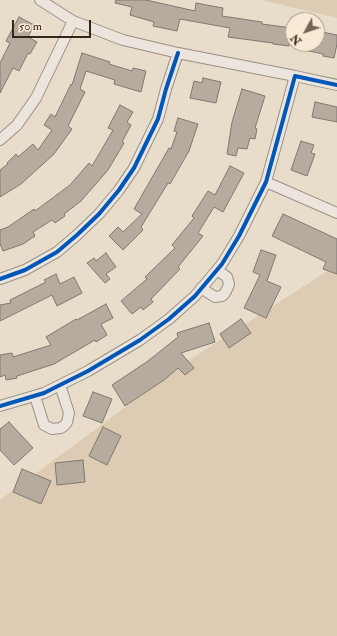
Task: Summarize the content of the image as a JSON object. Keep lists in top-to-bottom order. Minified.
{"scale_bar":"50 m","north":"bottom left"}
